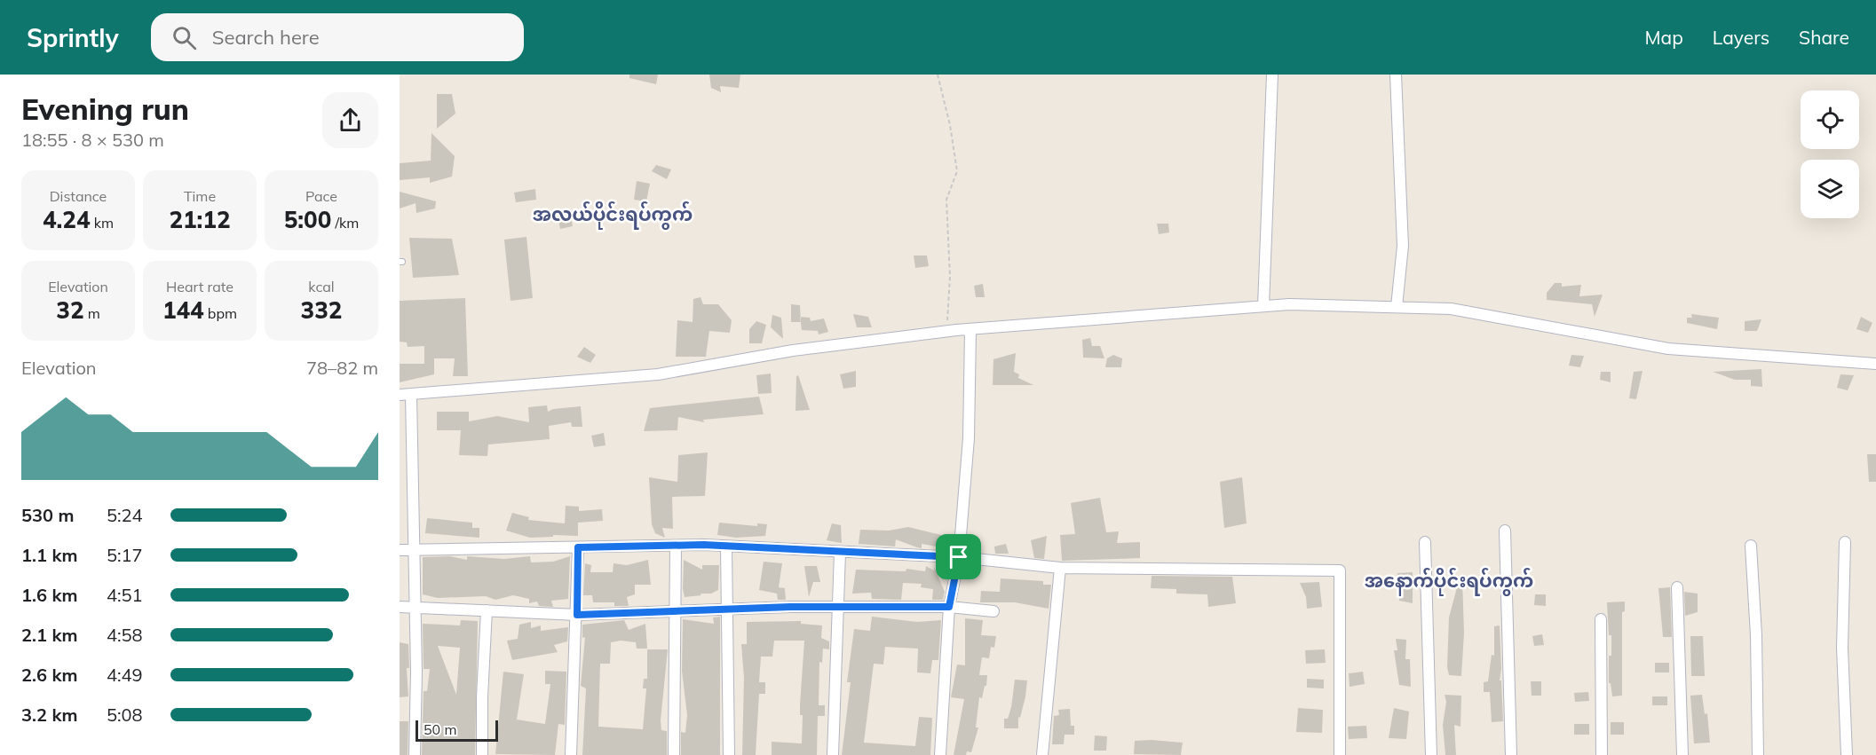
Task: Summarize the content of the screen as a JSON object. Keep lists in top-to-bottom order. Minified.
{"districts":["အလယ်ပိုင်းရပ်ကွက်","အနောက်ပိုင်းရပ်ကွက်"],"scale_bar":"50 m","page":{"header":"Sprintly","search":"Search here","nav":["Map","Layers","Share"],"heading":["Evening run","18:55 · 8 × 530 m"],"stats":[["Distance","4.24 km"],["Time","21:12"],["Pace","5:00 /km"],["Elevation","32 m"],["Heart rate","144 bpm"],["kcal","332"]],"chart":["Elevation","78–82 m"],"list":[{"name":"530 m","note":"5:24"},{"name":"1.1 km","note":"5:17"},{"name":"1.6 km","note":"4:51"},{"name":"2.1 km","note":"4:58"},{"name":"2.6 km","note":"4:49"},{"name":"3.2 km","note":"5:08"}],"scale":"50 m"}}
